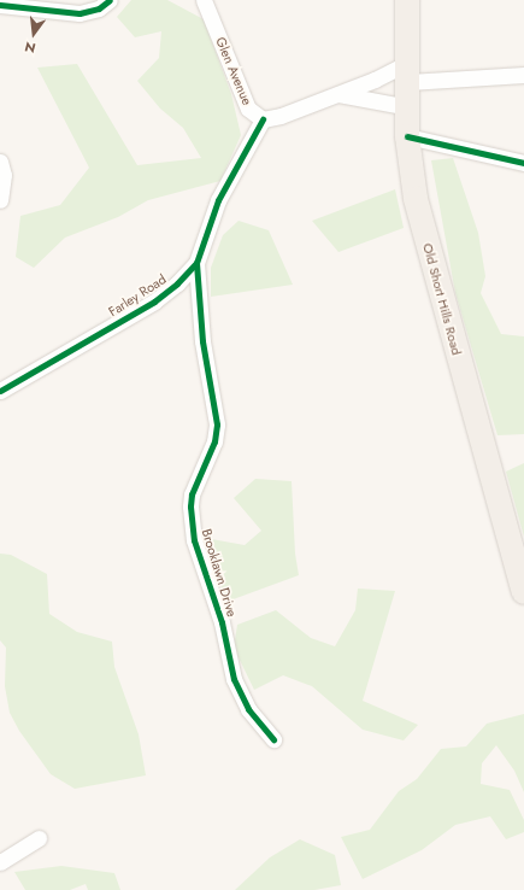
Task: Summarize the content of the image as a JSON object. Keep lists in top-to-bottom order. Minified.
{"streets":{"main road":["Old Short Hills Road"],"street":["Glen Avenue","Farley Road","Brooklawn Drive"]},"crossings":[["Glen Avenue","Farley Road"],["Glen Avenue","Old Short Hills Road"],["Farley Road","Brooklawn Drive"]],"north":"bottom"}
